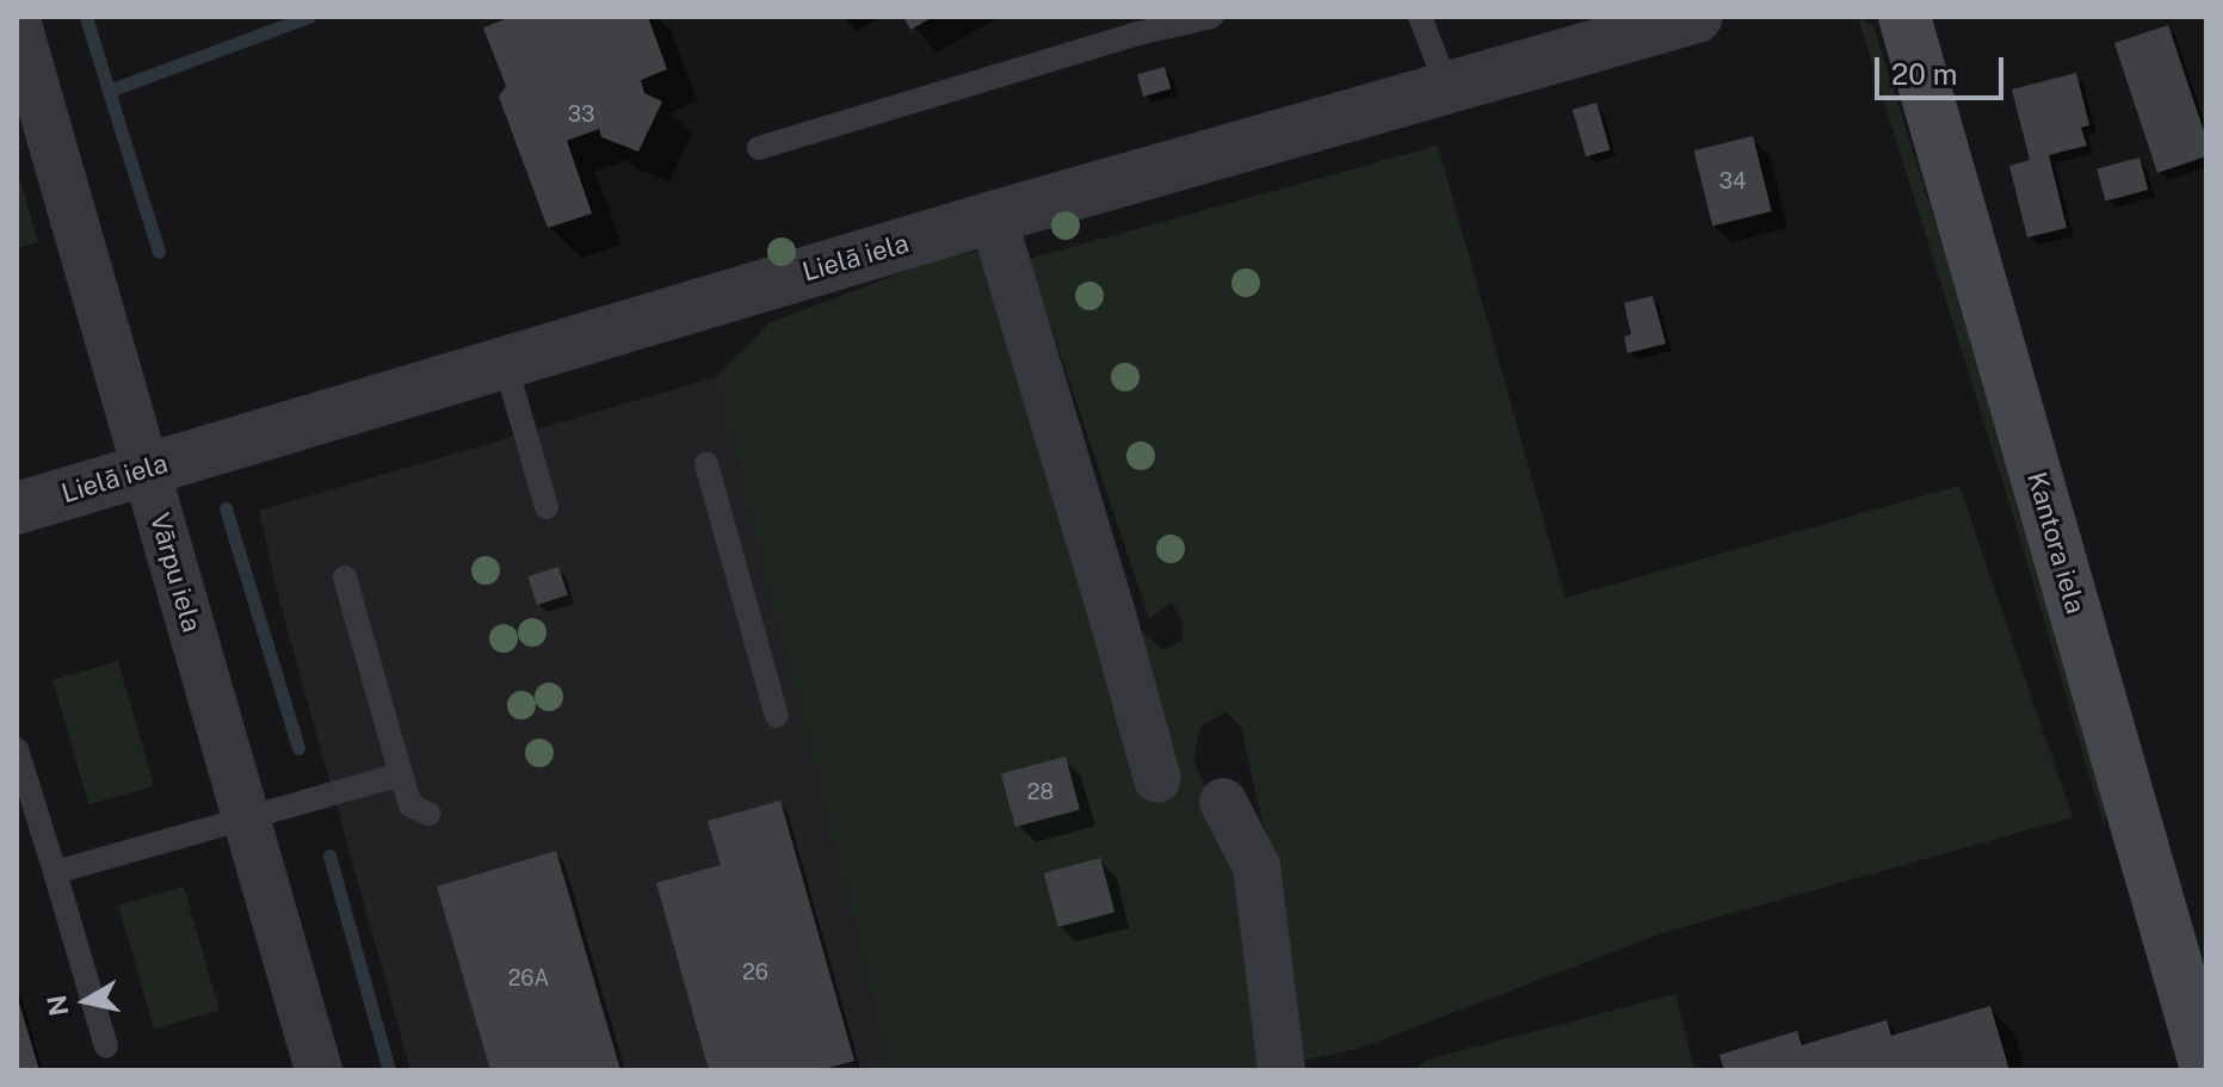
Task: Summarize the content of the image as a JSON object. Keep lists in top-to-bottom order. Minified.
{"streets":{"main road":["Kantora iela"],"street":["Lielā iela","Vārpu iela"]},"crossings":[["Lielā iela","Vārpu iela"]],"house_numbers":["33","34","28","26","26A"],"scale_bar":"20 m","north":"left"}
